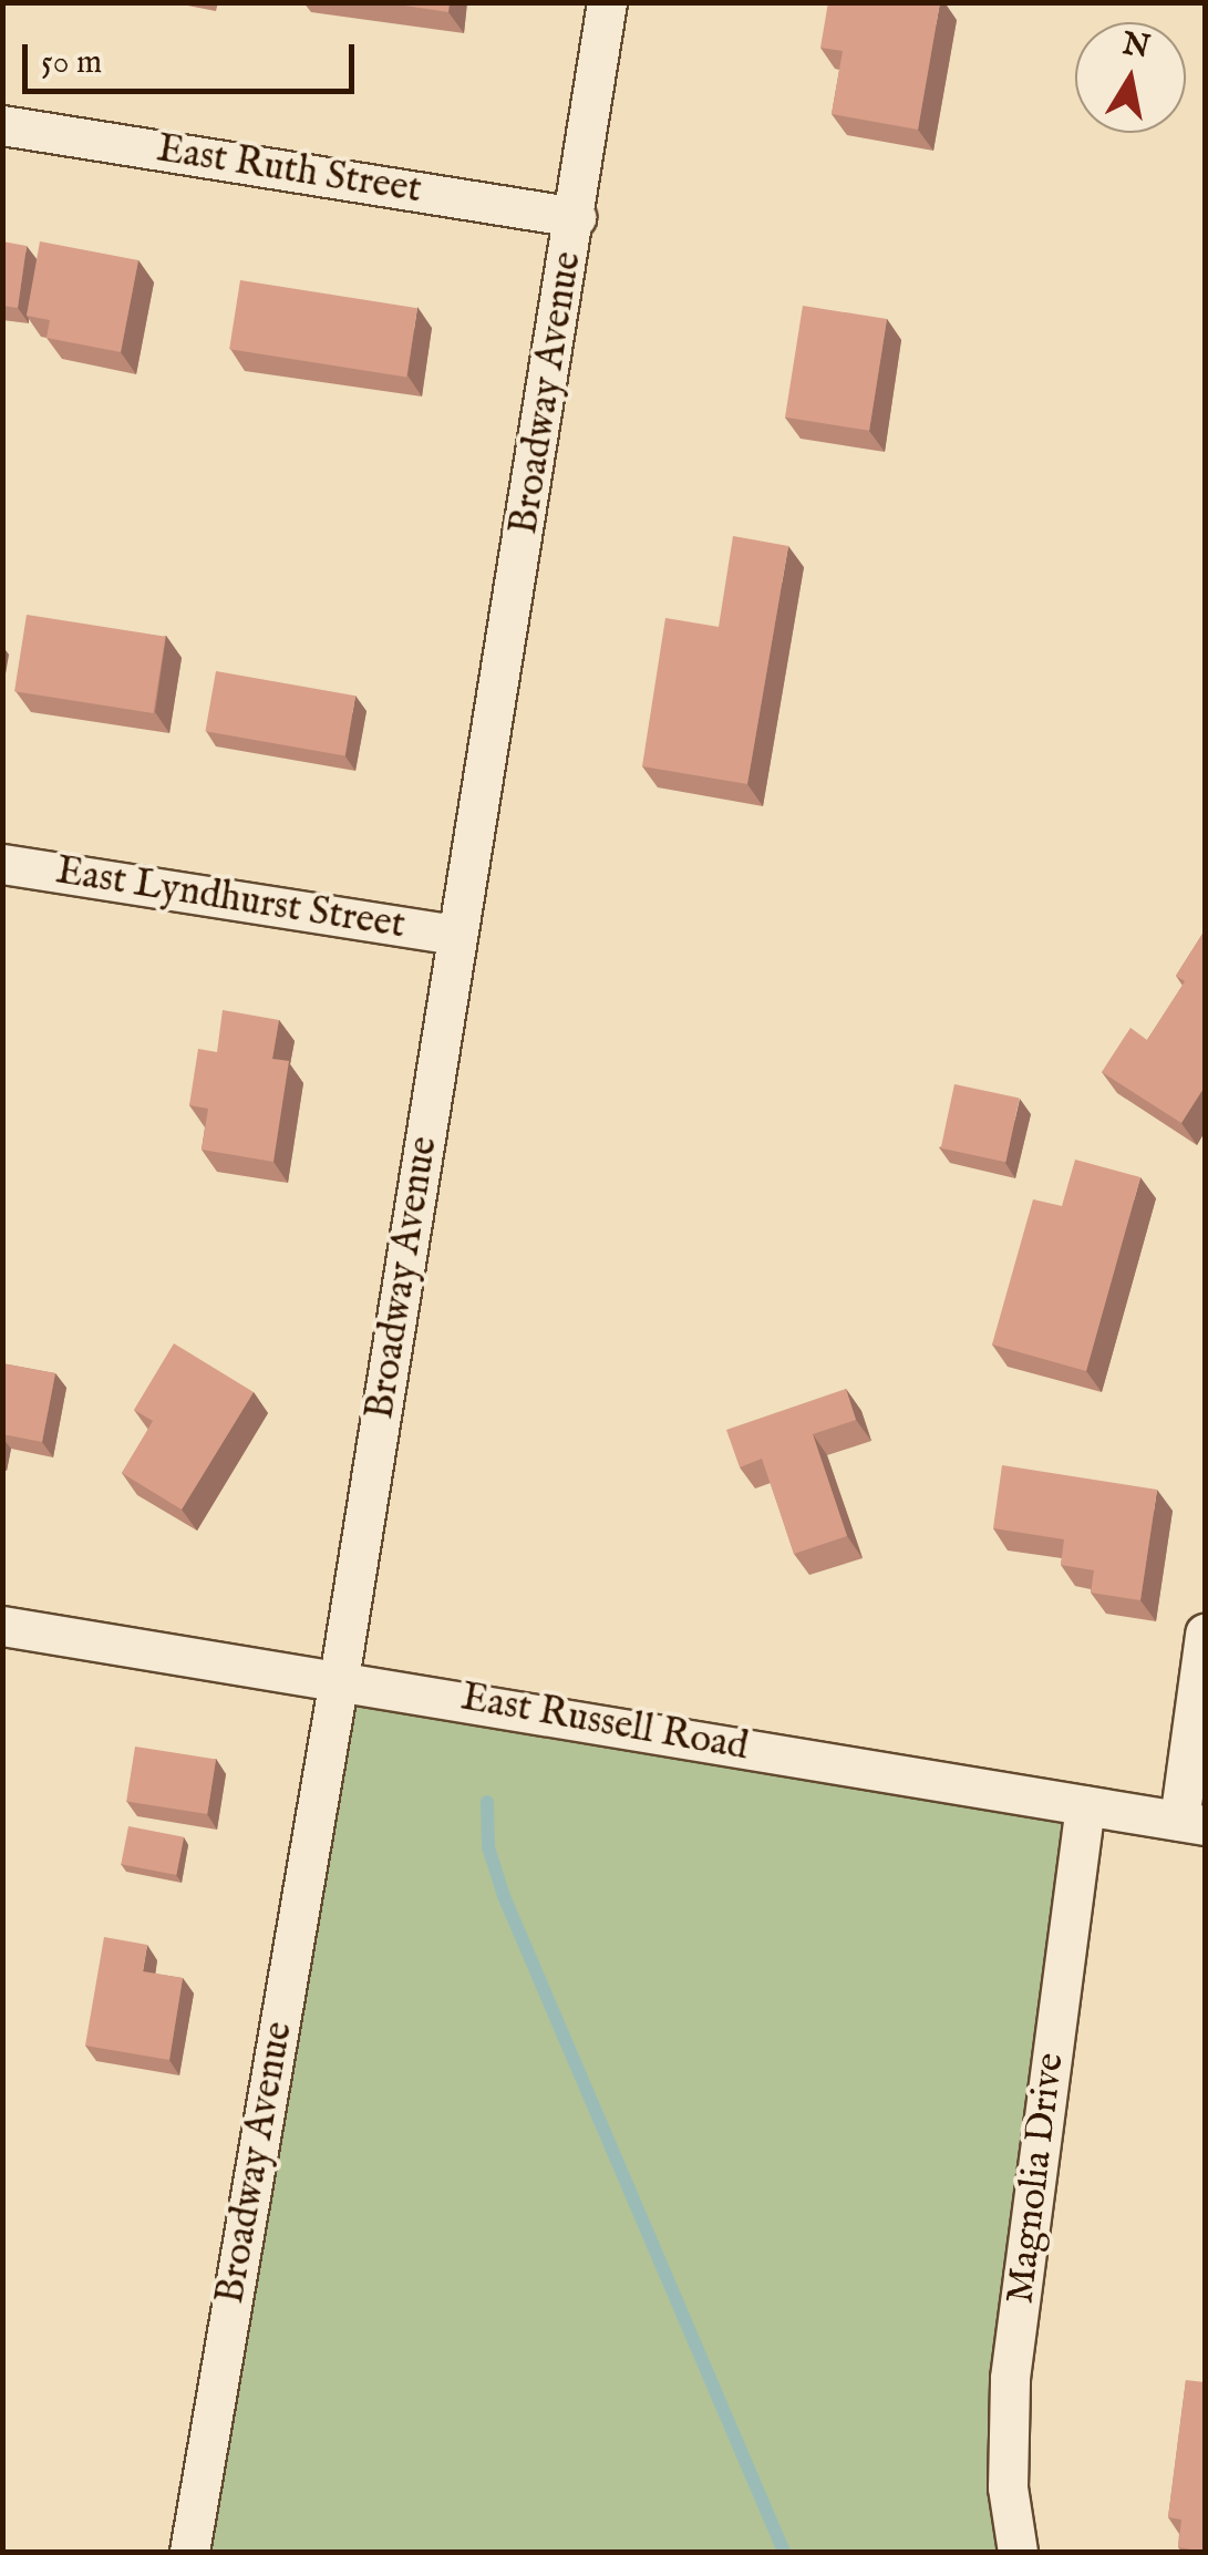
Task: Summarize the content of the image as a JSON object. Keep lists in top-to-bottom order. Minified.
{"streets":{"street":["East Ruth Street","Broadway Avenue","East Lyndhurst Street","East Russell Road","Magnolia Drive"]},"crossings":[["East Ruth Street","Broadway Avenue"],["Broadway Avenue","East Lyndhurst Street"],["Broadway Avenue","East Russell Road"],["East Russell Road","Magnolia Drive"]],"scale_bar":"50 m","north":"top"}
